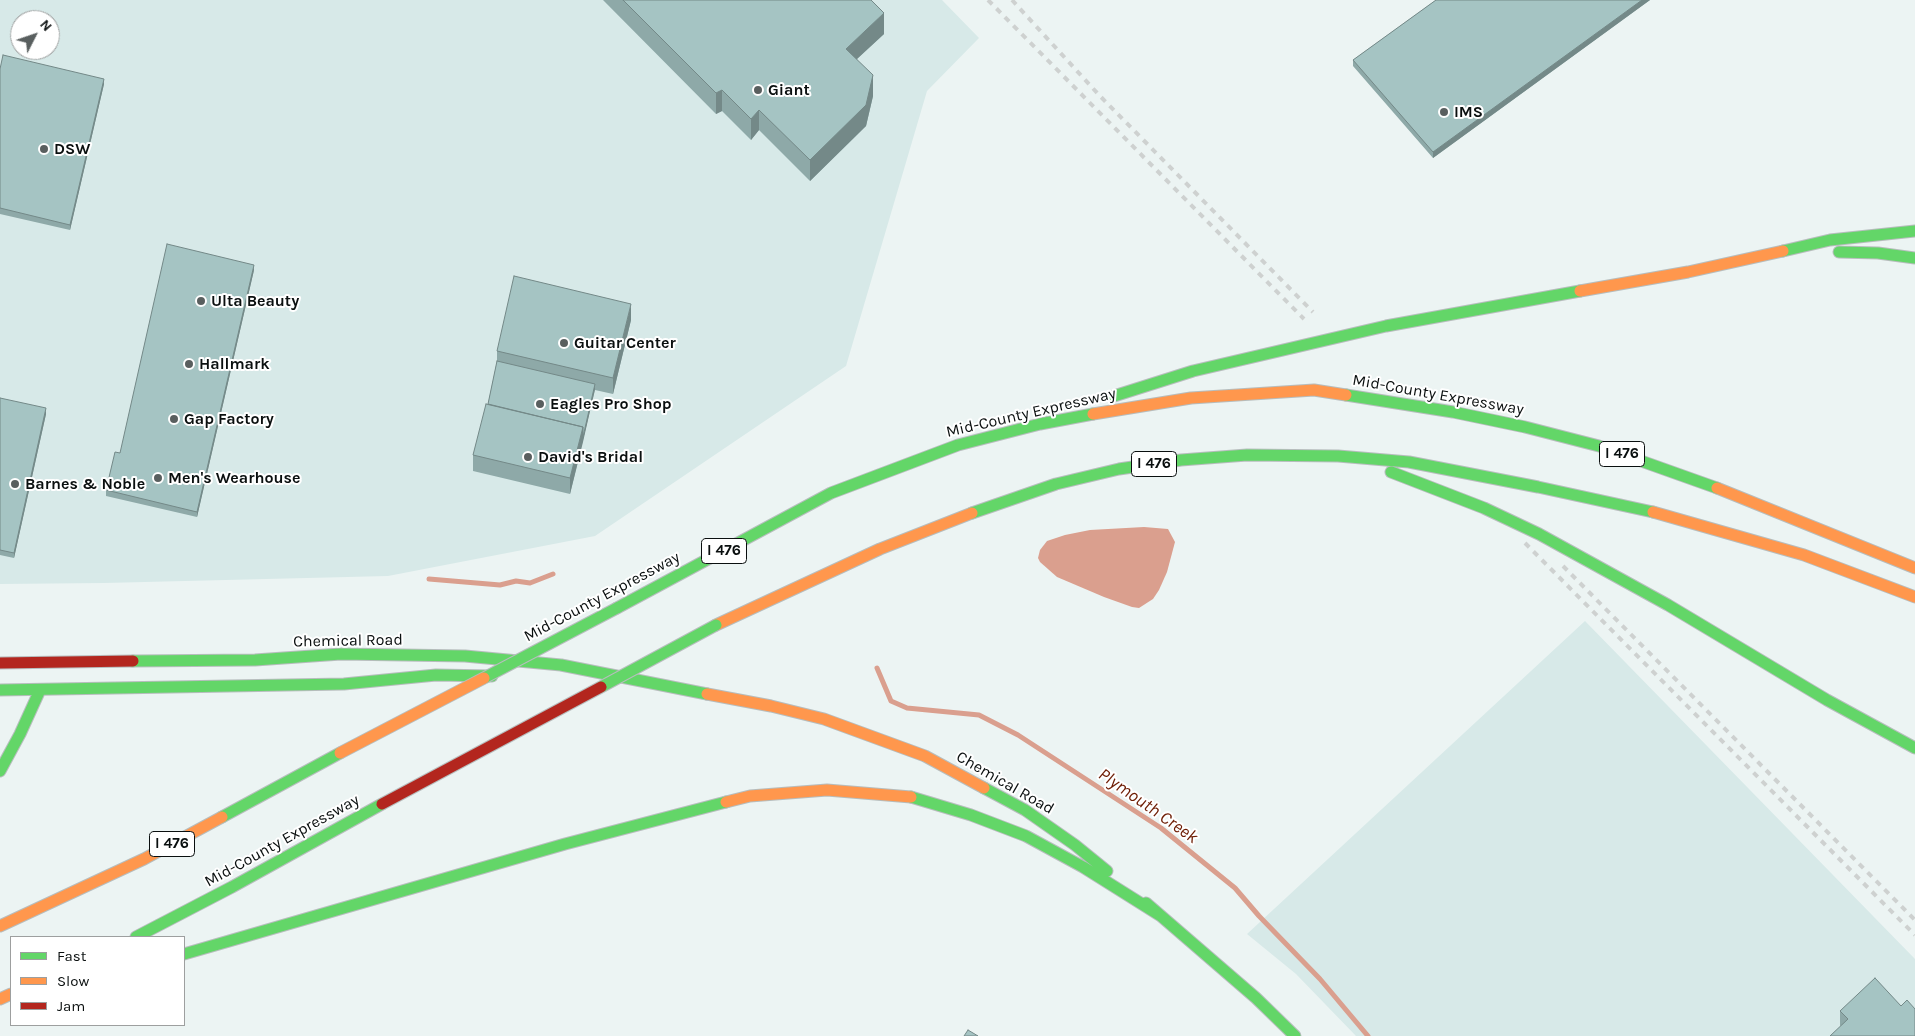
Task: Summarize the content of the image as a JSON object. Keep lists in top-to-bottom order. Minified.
{"streets":{"main road":["Mid-County Expressway","I 476","Chemical Road"]},"water":["Plymouth Creek"],"places":["Giant","IMS","DSW","Ulta Beauty","Guitar Center","Hallmark","Eagles Pro Shop","Gap Factory","David's Bridal","Men's Wearhouse","Barnes & Noble"],"legend":["Fast","Slow","Jam"],"north":"top right"}
